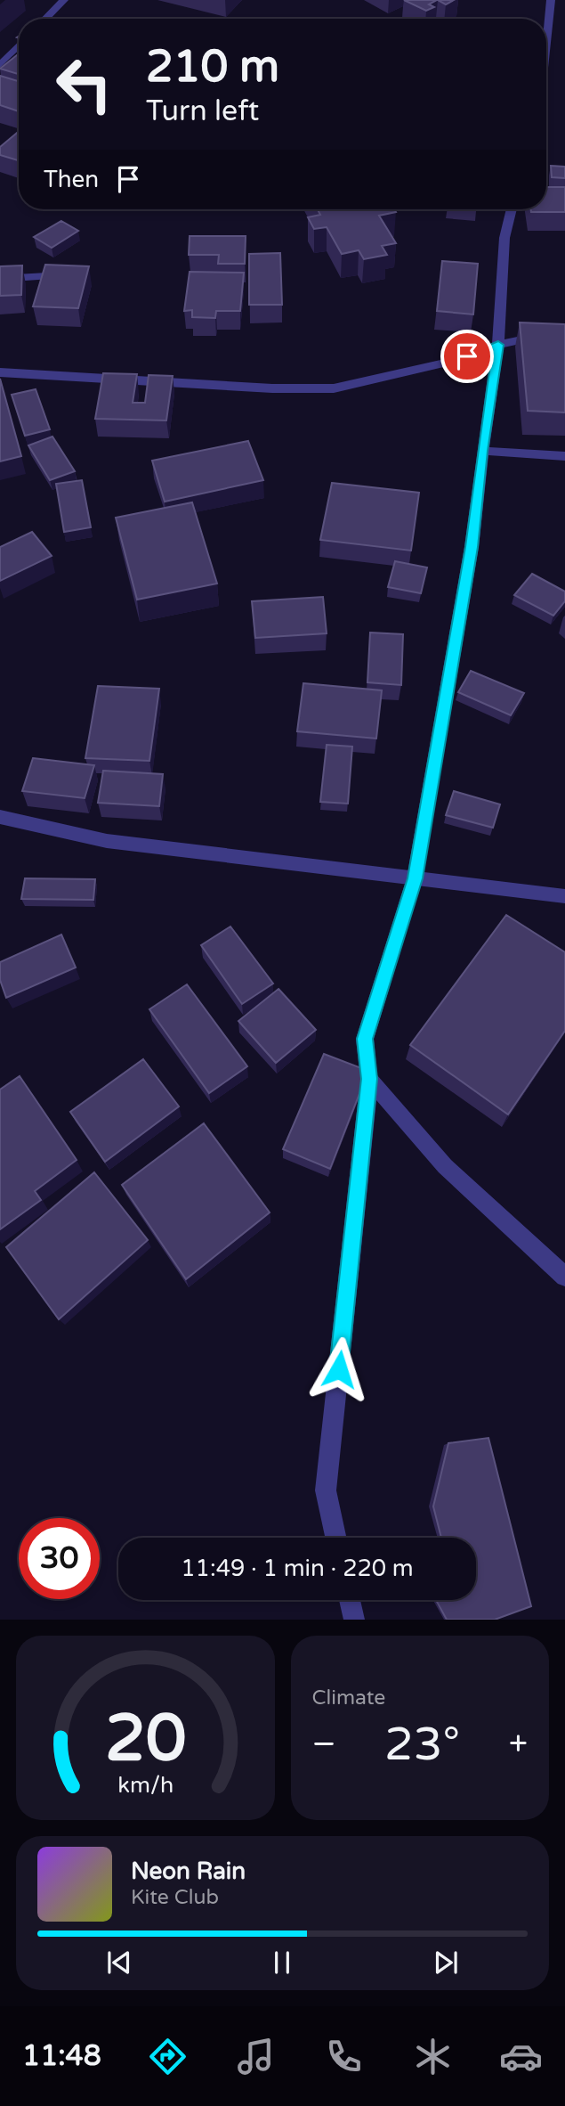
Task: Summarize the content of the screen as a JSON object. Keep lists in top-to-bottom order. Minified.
{"page":{"turn":["210 m","Turn left"],"then":"Then","limit":"30","trip":"11:49 · 1 min · 220 m","tile":"Climate","heat":["−","23°","+"],"song":["Neon Rain","Kite Club"],"tabs":"11:48","gauge":["20","km/h"]}}
